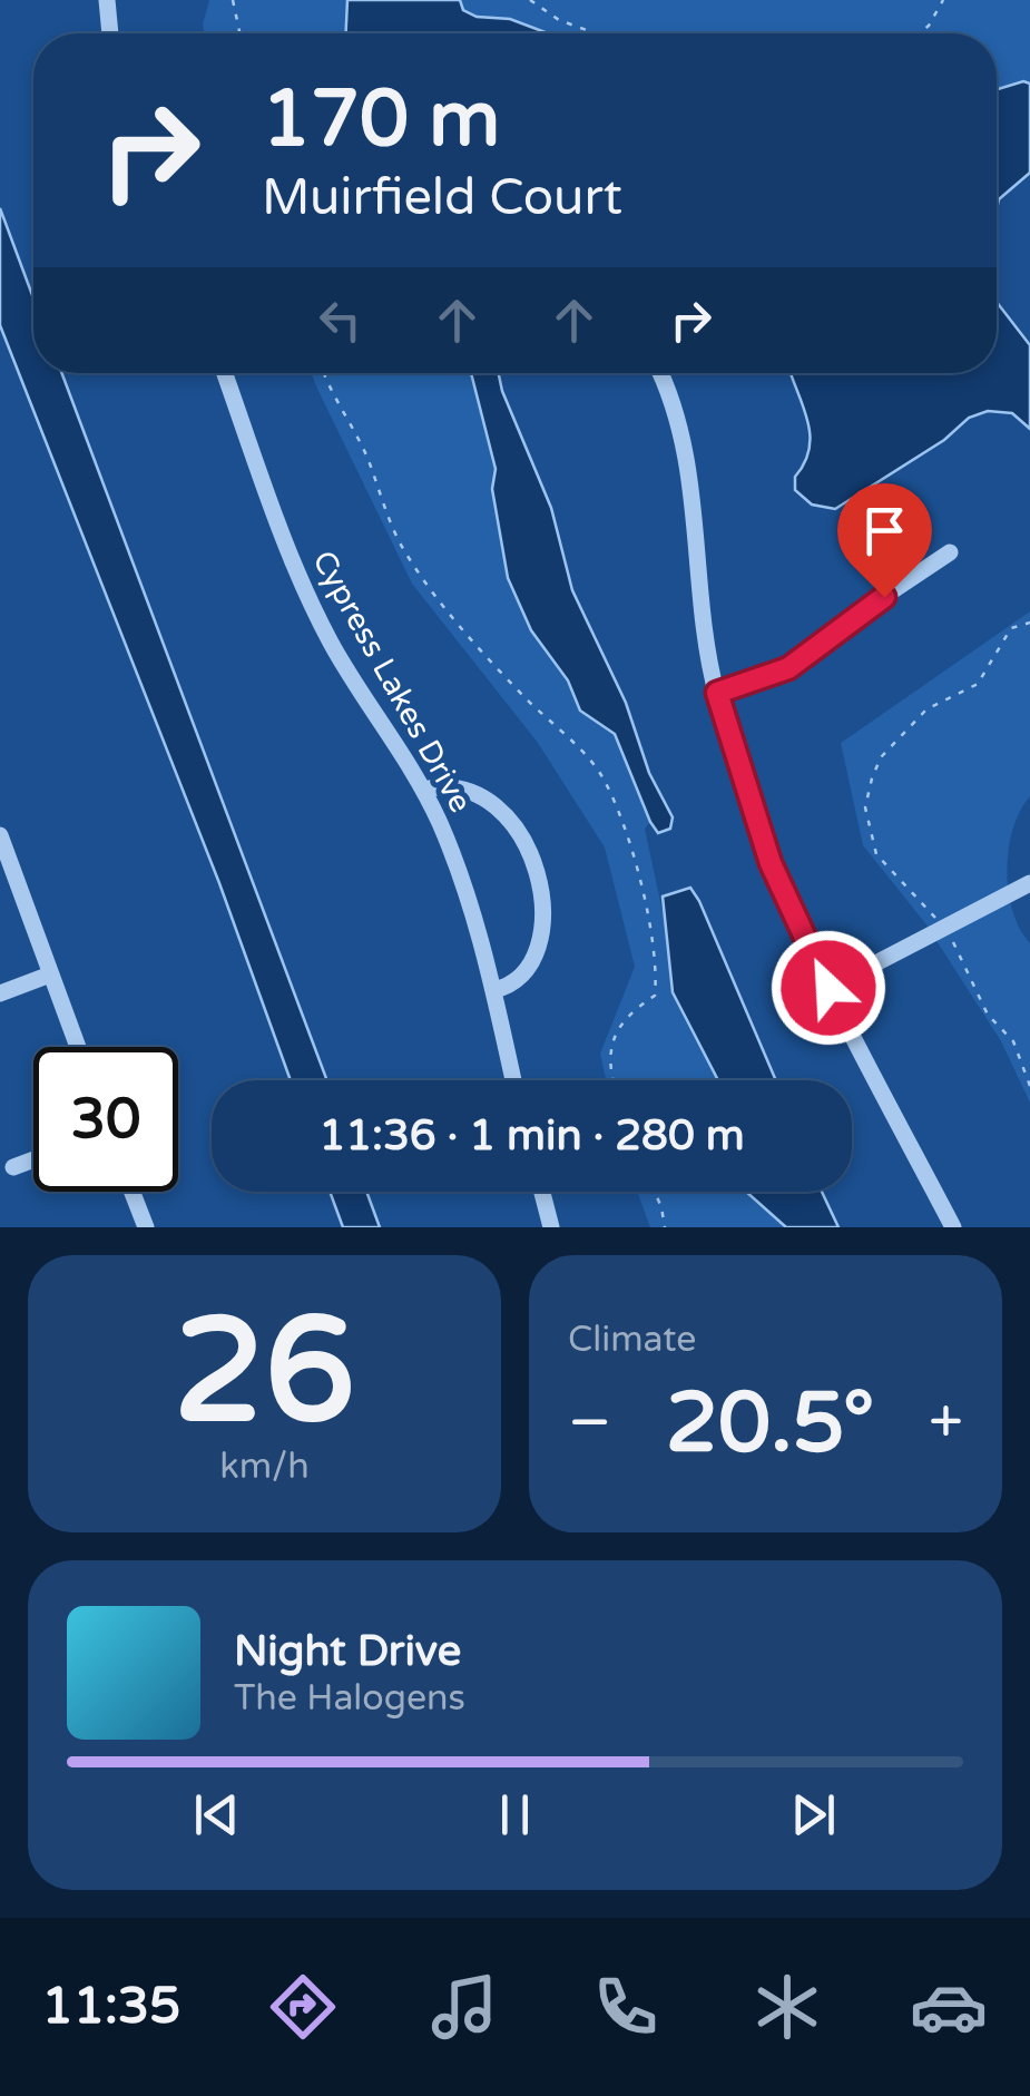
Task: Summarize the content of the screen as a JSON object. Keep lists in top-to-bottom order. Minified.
{"streets":{"street":["Cypress Lakes Drive"]},"page":{"turn":["170 m","Muirfield Court"],"limit":"30","trip":"11:36 · 1 min · 280 m","tile":[["26","km/h"],"Climate"],"heat":["−","20.5°","+"],"song":["Night Drive","The Halogens"],"tabs":"11:35"}}
